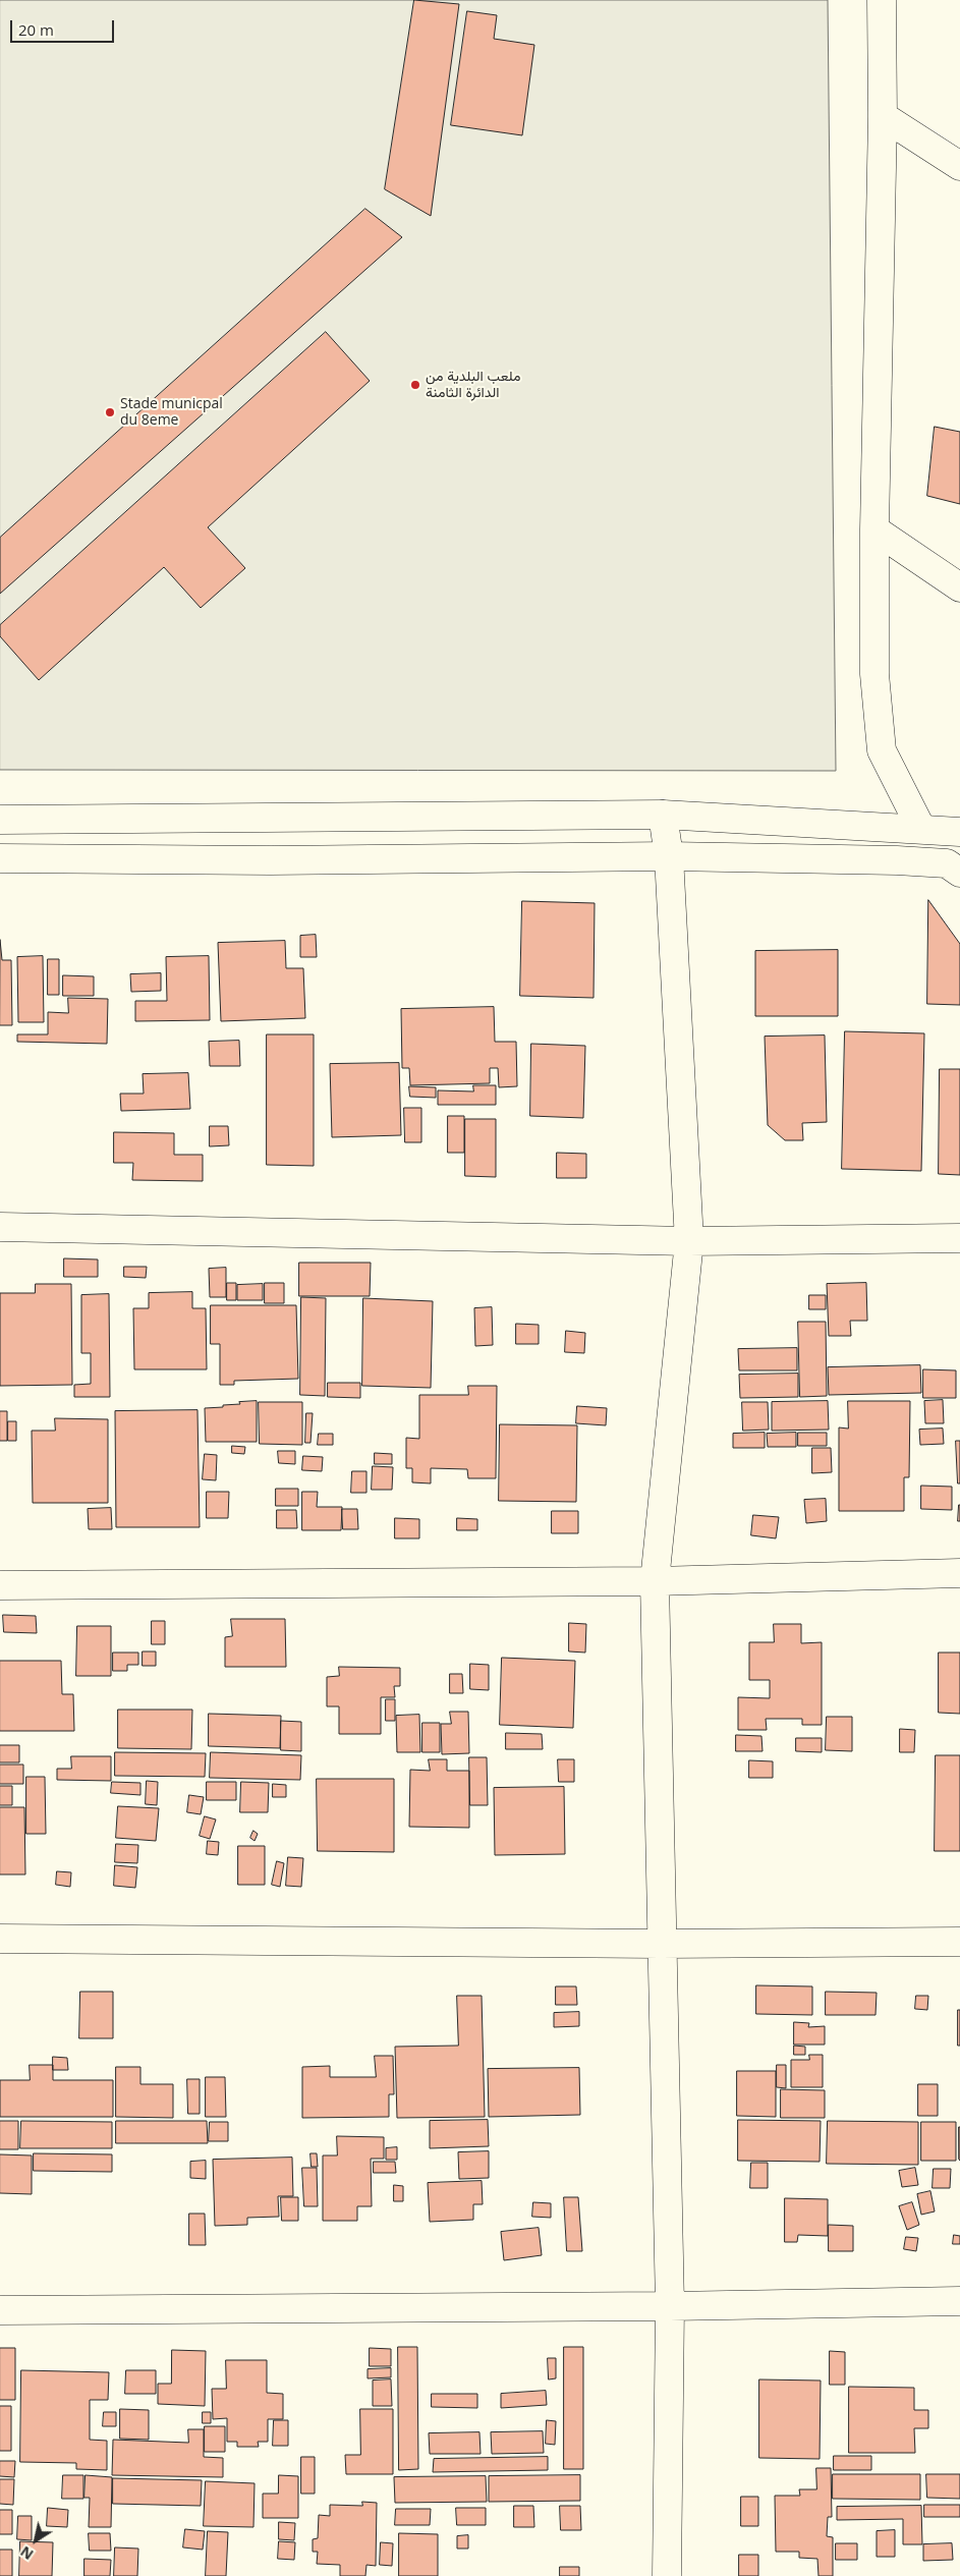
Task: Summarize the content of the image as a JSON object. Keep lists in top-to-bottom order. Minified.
{"places":["ملعب البلدية من الدائرة الثامنة","Stade municpal du 8eme"],"scale_bar":"20 m","north":"bottom left"}
